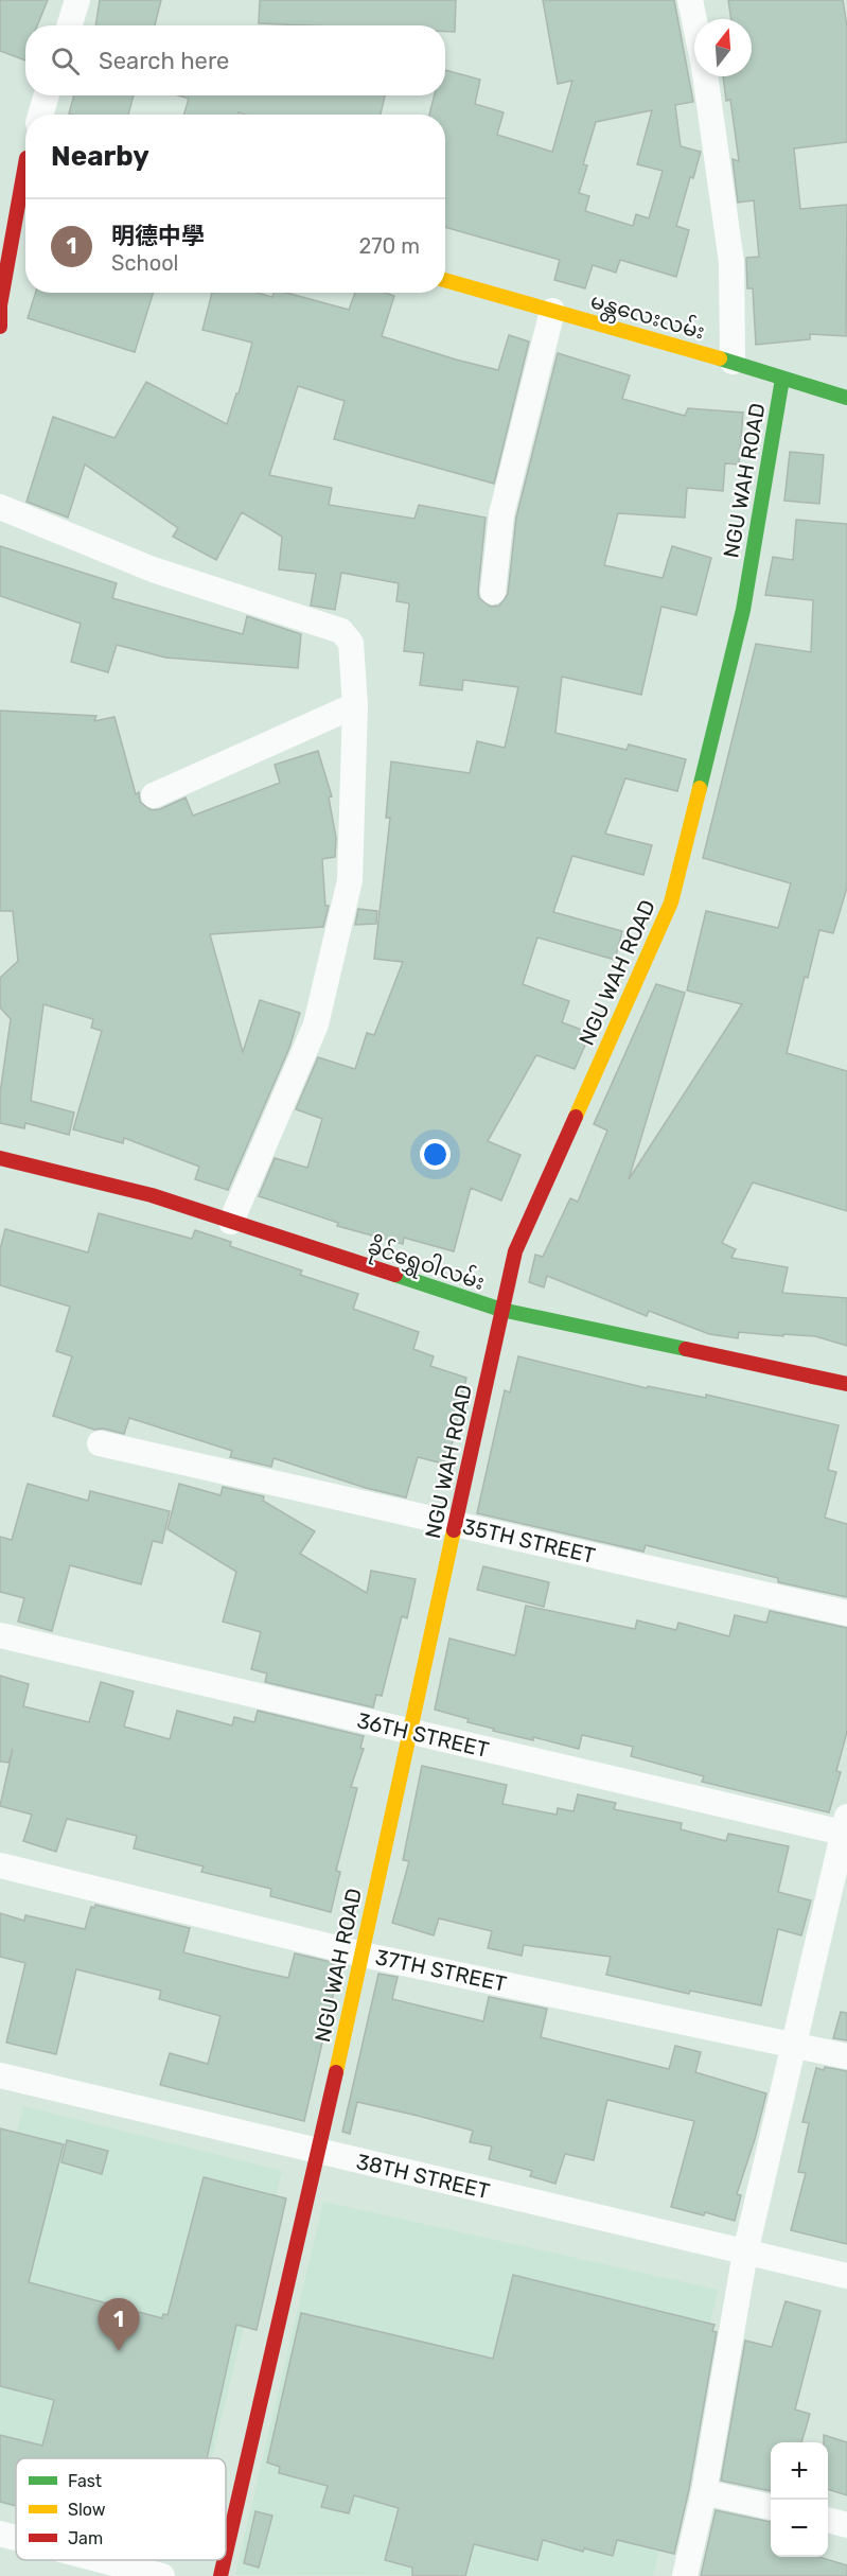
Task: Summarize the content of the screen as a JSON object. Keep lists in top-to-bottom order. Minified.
{"streets":{"street":["မန္တလေးလမ်း","NGU WAH ROAD","ခိုင်ရွှေဝါလမ်း","35TH STREET","36TH STREET","37TH STREET","38TH STREET"]},"crossings":[["မန္တလေးလမ်း","NGU WAH ROAD"],["NGU WAH ROAD","ခိုင်ရွှေဝါလမ်း"],["NGU WAH ROAD","35TH STREET"],["NGU WAH ROAD","36TH STREET"],["NGU WAH ROAD","37TH STREET"],["NGU WAH ROAD","38TH STREET"]],"legend":["Fast","Slow","Jam"],"north":"top","page":{"search":"Search here","heading":"Nearby","list":[{"mark":"1","name":"明德中學","note":"School","value":"270 m"}],"pins":"1","map_buttons":["+","−"]}}
